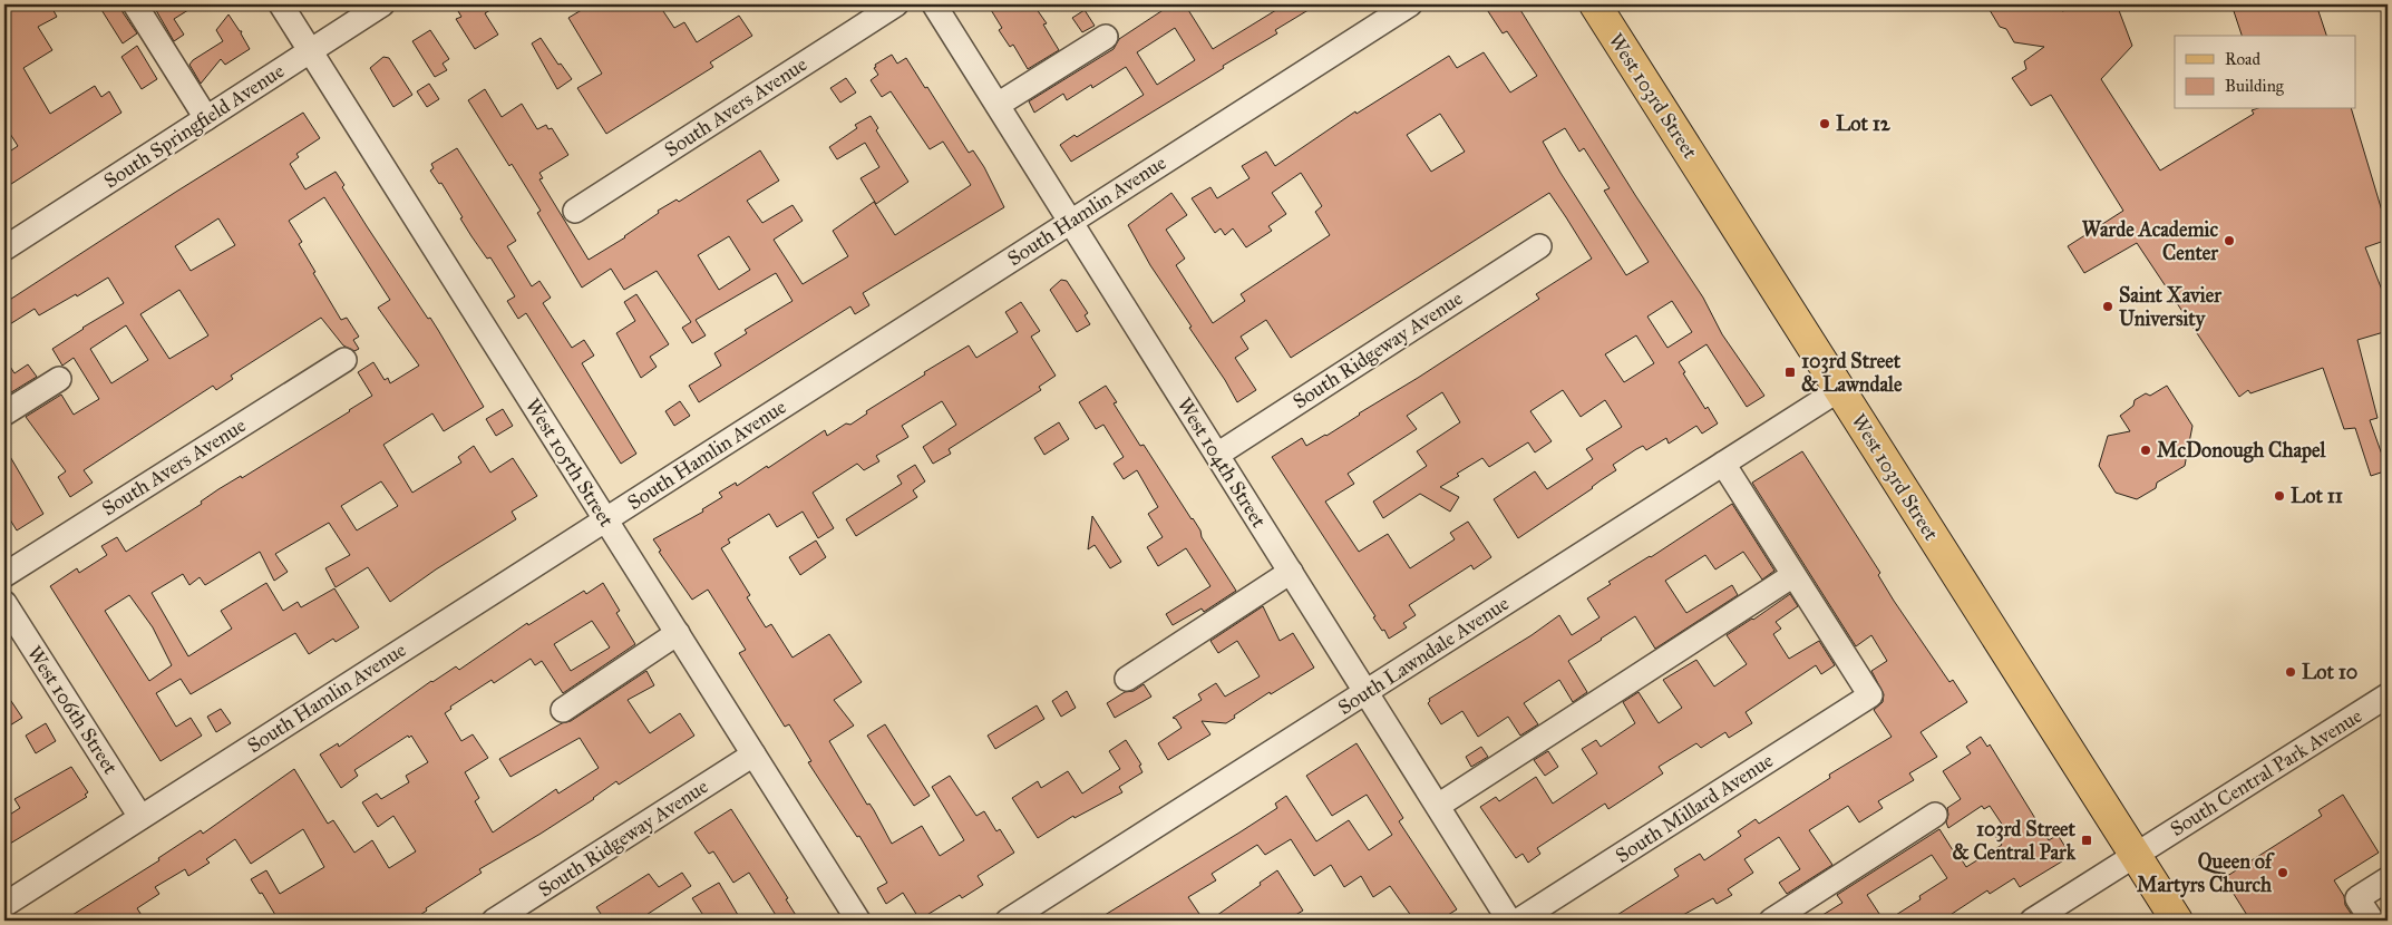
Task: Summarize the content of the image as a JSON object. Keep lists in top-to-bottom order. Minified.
{"streets":{"main road":["West 103rd Street"],"street":["South Avers Avenue","South Springfield Avenue","South Hamlin Avenue","South Ridgeway Avenue","West 105th Street","West 104th Street","South Lawndale Avenue","West 106th Street","South Central Park Avenue","South Millard Avenue"]},"crossings":[["West 103rd Street","South Lawndale Avenue"],["West 103rd Street","South Central Park Avenue"],["South Springfield Avenue","West 105th Street"],["South Hamlin Avenue","West 105th Street"],["South Hamlin Avenue","West 104th Street"],["South Hamlin Avenue","West 106th Street"],["South Ridgeway Avenue","West 105th Street"],["South Ridgeway Avenue","West 104th Street"],["West 104th Street","South Lawndale Avenue"]],"places":{"other":["Lot 12","Warde Academic Center","Saint Xavier University","McDonough Chapel","Lot 11","Lot 10","Queen of Martyrs Church"],"transit":["103rd Street & Lawndale","103rd Street & Central Park"]},"legend":["Road","Building"]}
